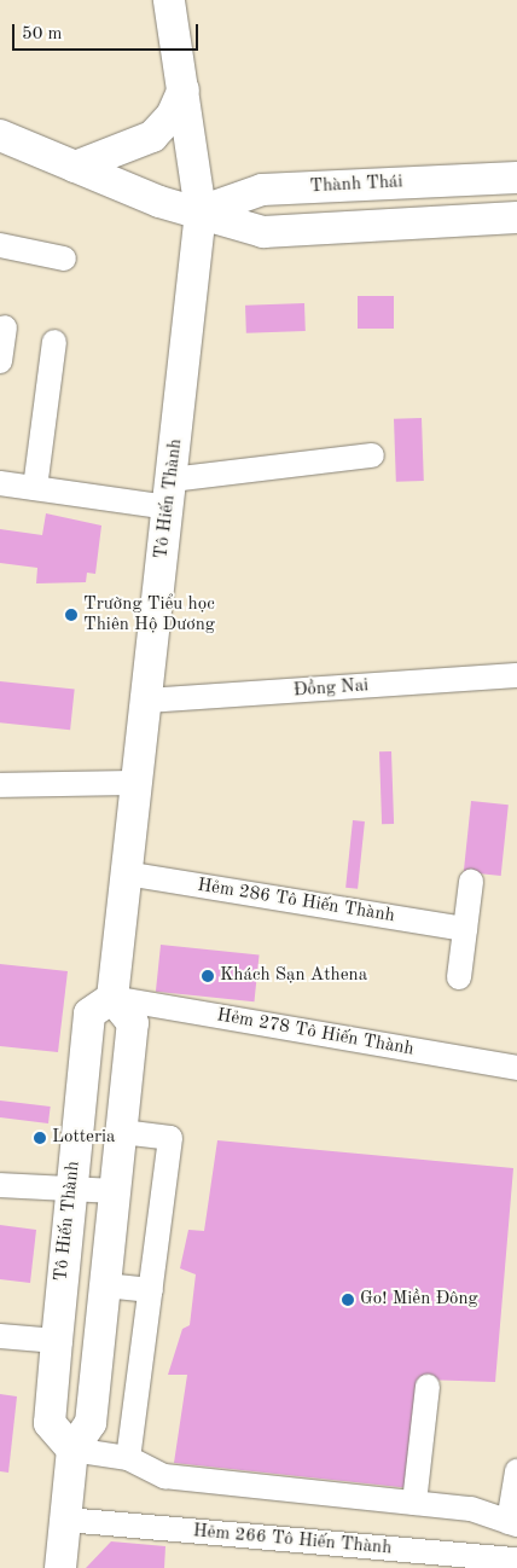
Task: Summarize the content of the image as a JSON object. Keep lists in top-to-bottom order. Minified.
{"streets":{"main road":["Thành Thái","Tô Hiến Thành"],"street":["Đồng Nai","Hẻm 286 Tô Hiến Thành","Hẻm 278 Tô Hiến Thành","Hẻm 266 Tô Hiến Thành"]},"crossings":[["Thành Thái","Tô Hiến Thành"],["Tô Hiến Thành","Đồng Nai"],["Tô Hiến Thành","Hẻm 286 Tô Hiến Thành"],["Tô Hiến Thành","Hẻm 278 Tô Hiến Thành"]],"places":["Trường Tiểu học Thiên Hộ Dương","Khách Sạn Athena","Lotteria","Go! Miền Đông"],"scale_bar":"50 m"}
